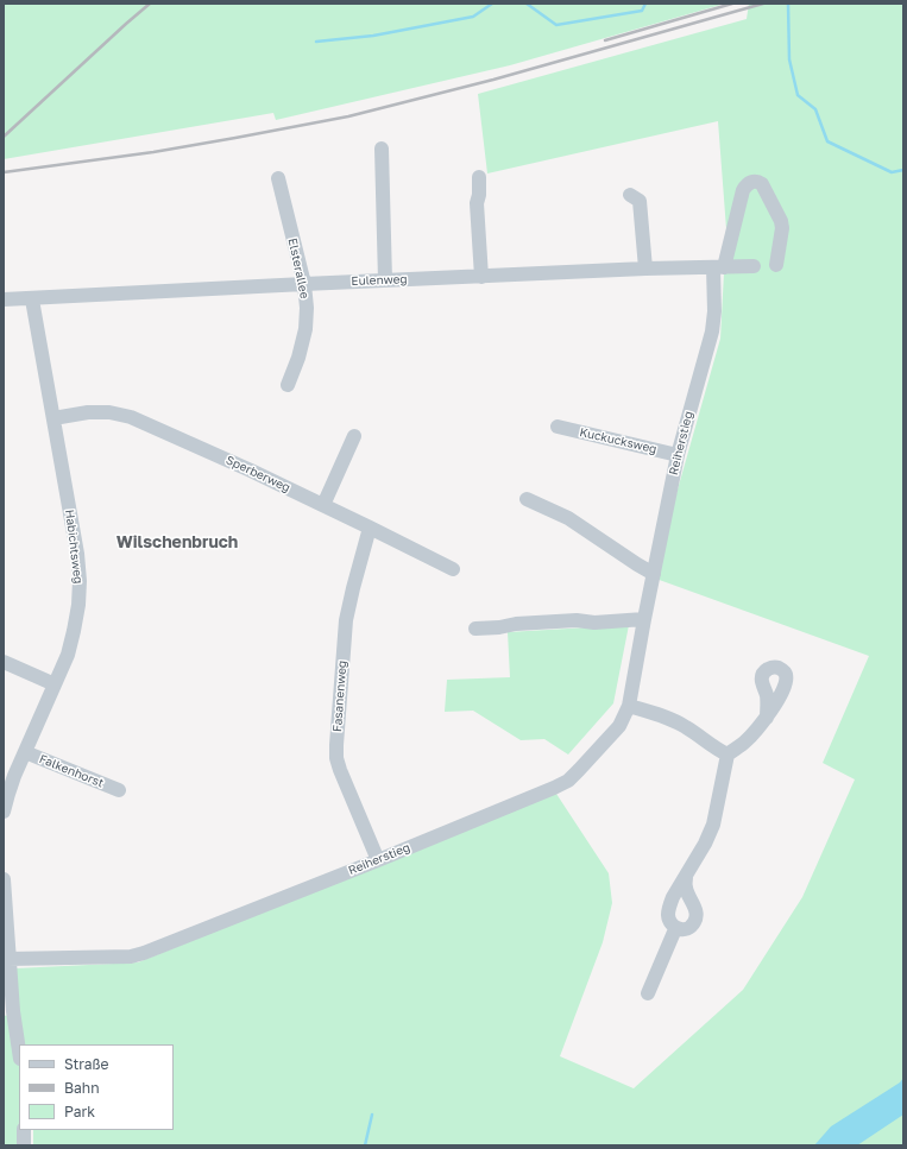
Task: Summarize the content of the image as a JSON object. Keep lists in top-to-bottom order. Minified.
{"streets":{"street":["Elsterallee","Eulenweg","Kuckucksweg","Reiherstieg","Sperberweg","Habichtsweg","Fasanenweg","Falkenhorst"]},"crossings":[["Elsterallee","Eulenweg"],["Eulenweg","Reiherstieg"],["Eulenweg","Habichtsweg"],["Kuckucksweg","Reiherstieg"],["Reiherstieg","Fasanenweg"],["Sperberweg","Habichtsweg"],["Sperberweg","Fasanenweg"],["Habichtsweg","Falkenhorst"]],"districts":["Wilschenbruch"],"legend":["Straße","Bahn","Park"]}
